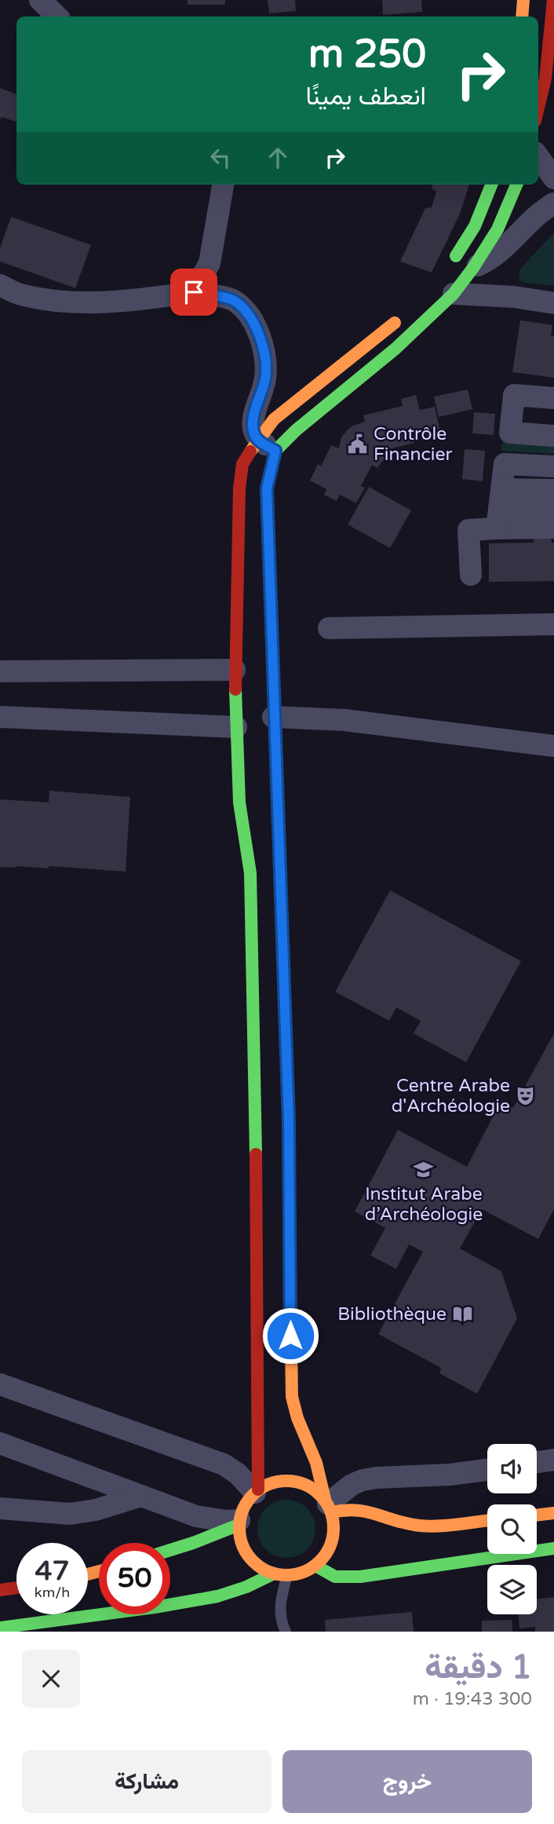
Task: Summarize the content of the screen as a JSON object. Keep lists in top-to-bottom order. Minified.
{"places":{"public building":["Contrôle Financier"],"theatre":["Centre Arabe d'Archéologie"],"school or university":["Institut Arabe d’Archéologie"],"library":["Bibliothèque"]},"page":{"turn":["250 m","انعطف يمينًا"],"speed":"47 km/h","limit":"50","heading":["1 دقيقة","300 m · 19:43"],"buttons":["خروج","مشاركة"]}}
